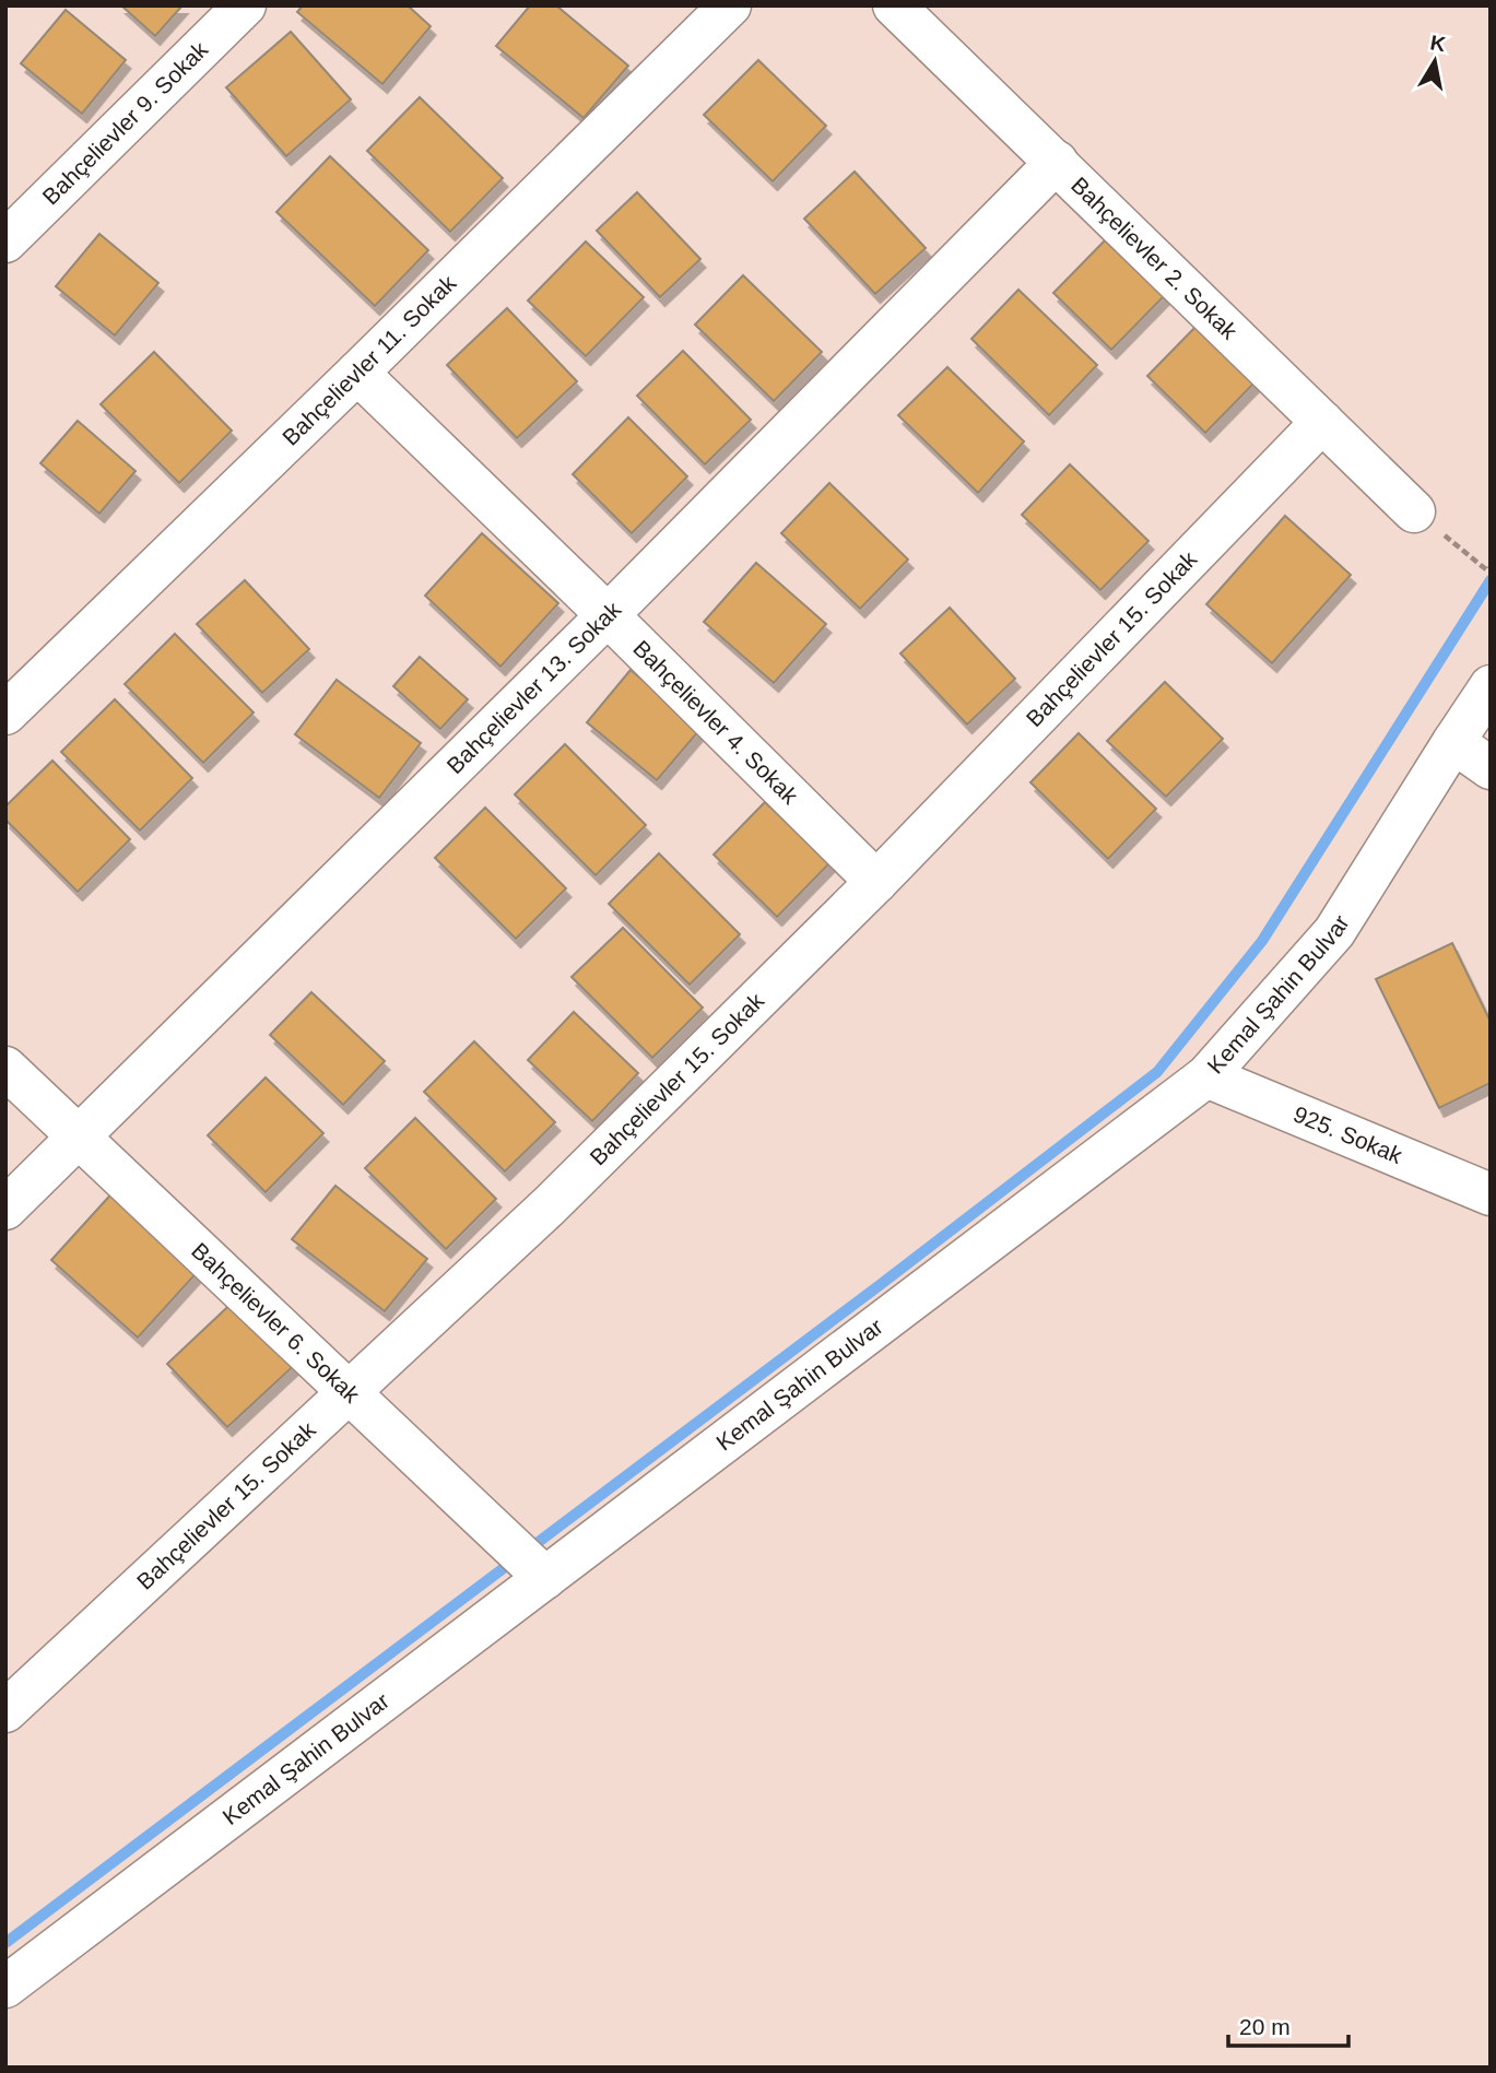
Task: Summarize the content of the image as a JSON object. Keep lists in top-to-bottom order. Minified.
{"streets":{"street":["Bahçelievler 9. Sokak","Bahçelievler 2. Sokak","Bahçelievler 11. Sokak","Bahçelievler 15. Sokak","Bahçelievler 13. Sokak","Bahçelievler 4. Sokak","Kemal Şahin Bulvar","925. Sokak","Bahçelievler 6. Sokak"]},"crossings":[["Bahçelievler 2. Sokak","Bahçelievler 15. Sokak"],["Bahçelievler 2. Sokak","Bahçelievler 13. Sokak"],["Bahçelievler 11. Sokak","Bahçelievler 4. Sokak"],["Bahçelievler 15. Sokak","Bahçelievler 4. Sokak"],["Bahçelievler 15. Sokak","Bahçelievler 6. Sokak"],["Bahçelievler 13. Sokak","Bahçelievler 4. Sokak"],["Bahçelievler 13. Sokak","Bahçelievler 6. Sokak"],["Kemal Şahin Bulvar","925. Sokak"],["Kemal Şahin Bulvar","Bahçelievler 6. Sokak"]],"scale_bar":"20 m","north":"top"}
